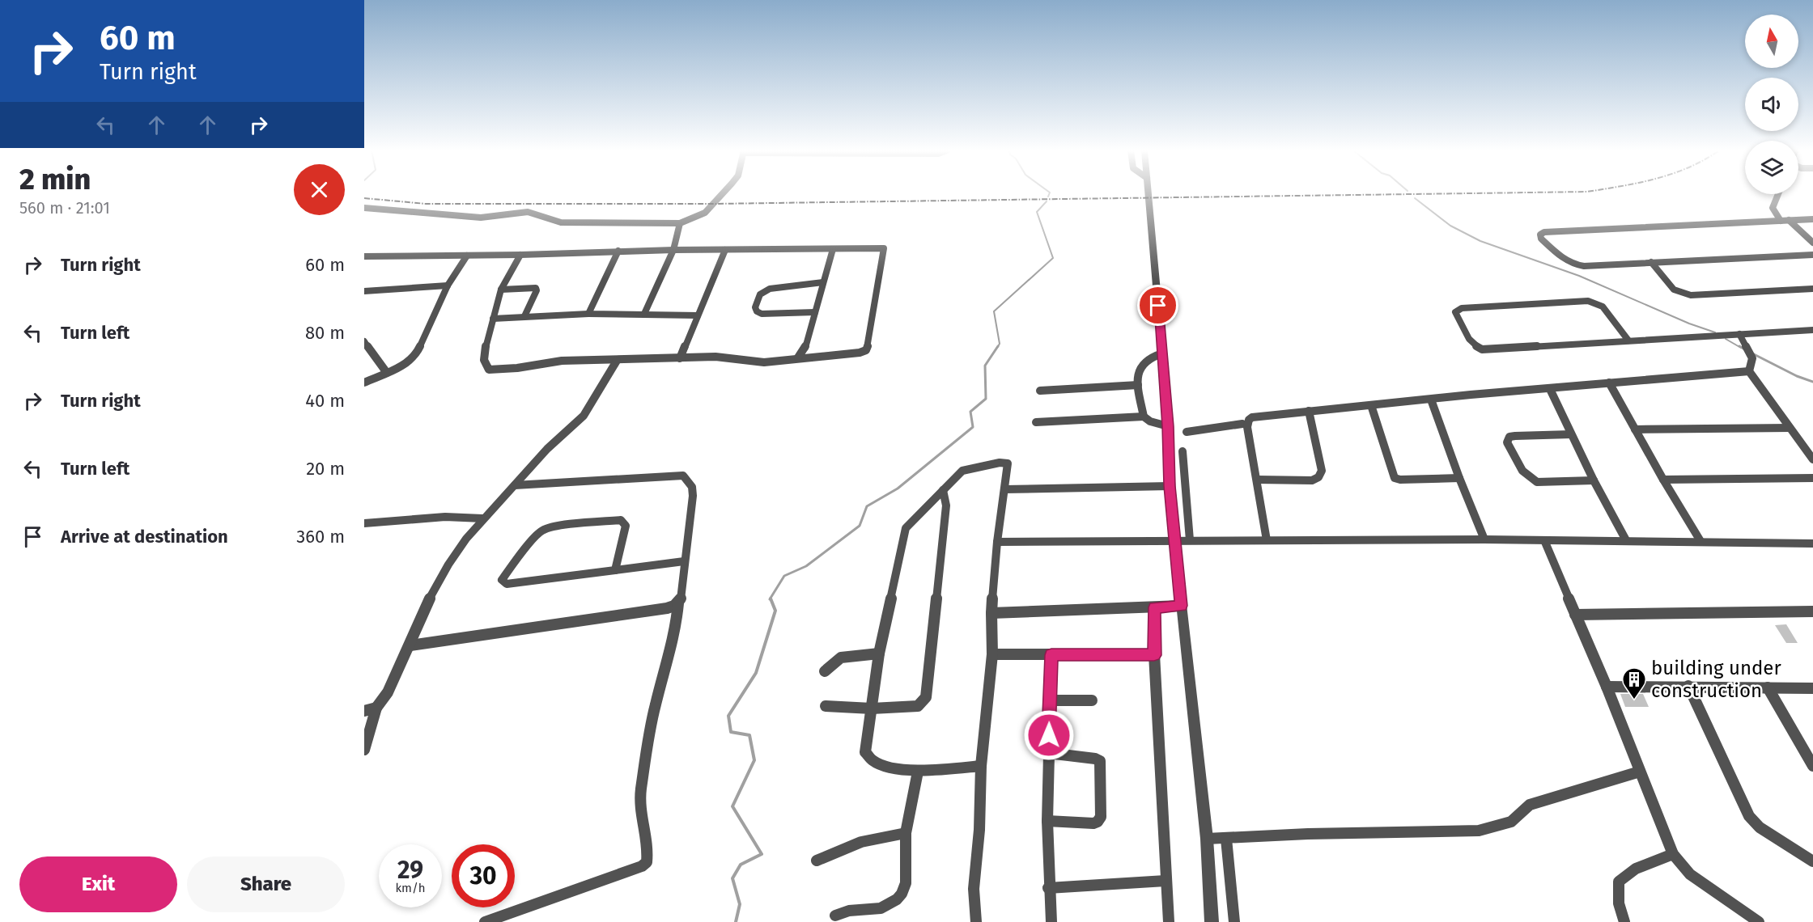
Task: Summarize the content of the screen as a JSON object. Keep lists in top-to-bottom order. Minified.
{"places":{"building":["building under construction"]},"north":"top","page":{"turn":["60 m","Turn right"],"heading":["2 min","560 m · 21:01"],"list":[{"name":"Turn right","value":"60 m"},{"name":"Turn left","value":"80 m"},{"name":"Turn right","value":"40 m"},{"name":"Turn left","value":"20 m"},{"name":"Arrive at destination","value":"360 m"}],"speed":"29 km/h","limit":"30","buttons":["Exit","Share"]}}
